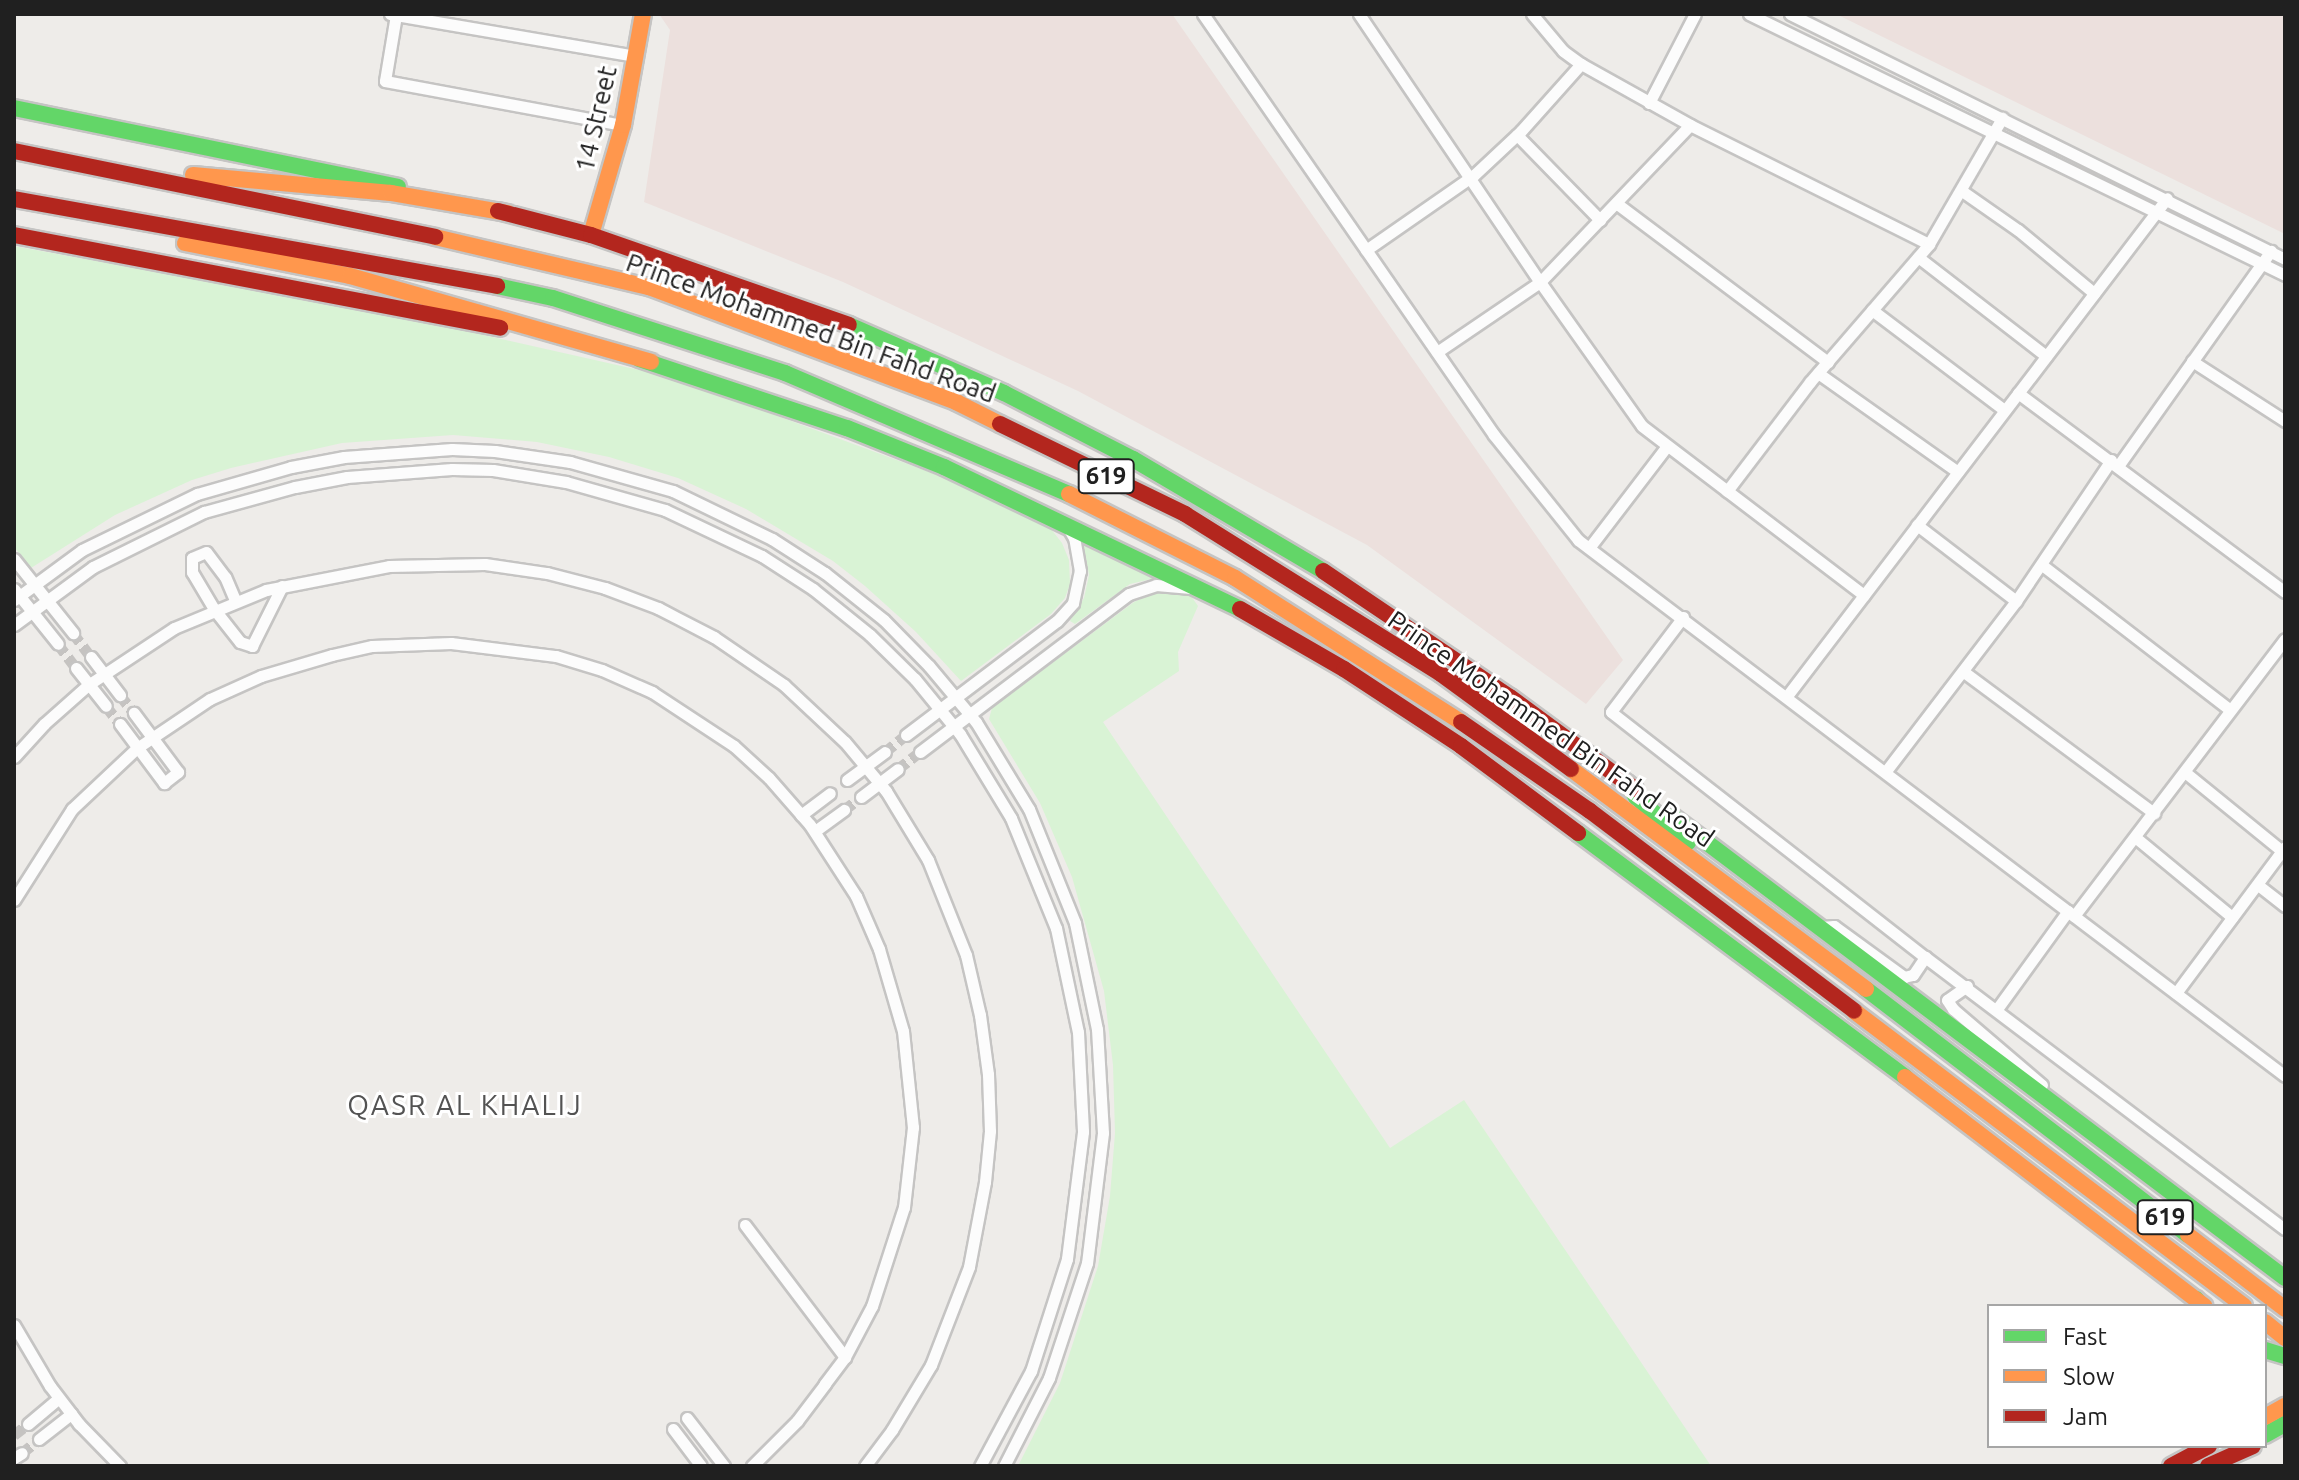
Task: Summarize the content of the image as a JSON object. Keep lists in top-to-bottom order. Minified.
{"streets":{"main road":["14 Street","Prince Mohammed Bin Fahd Road","619"]},"districts":["QASR AL KHALIJ"],"legend":["Fast","Slow","Jam"]}
